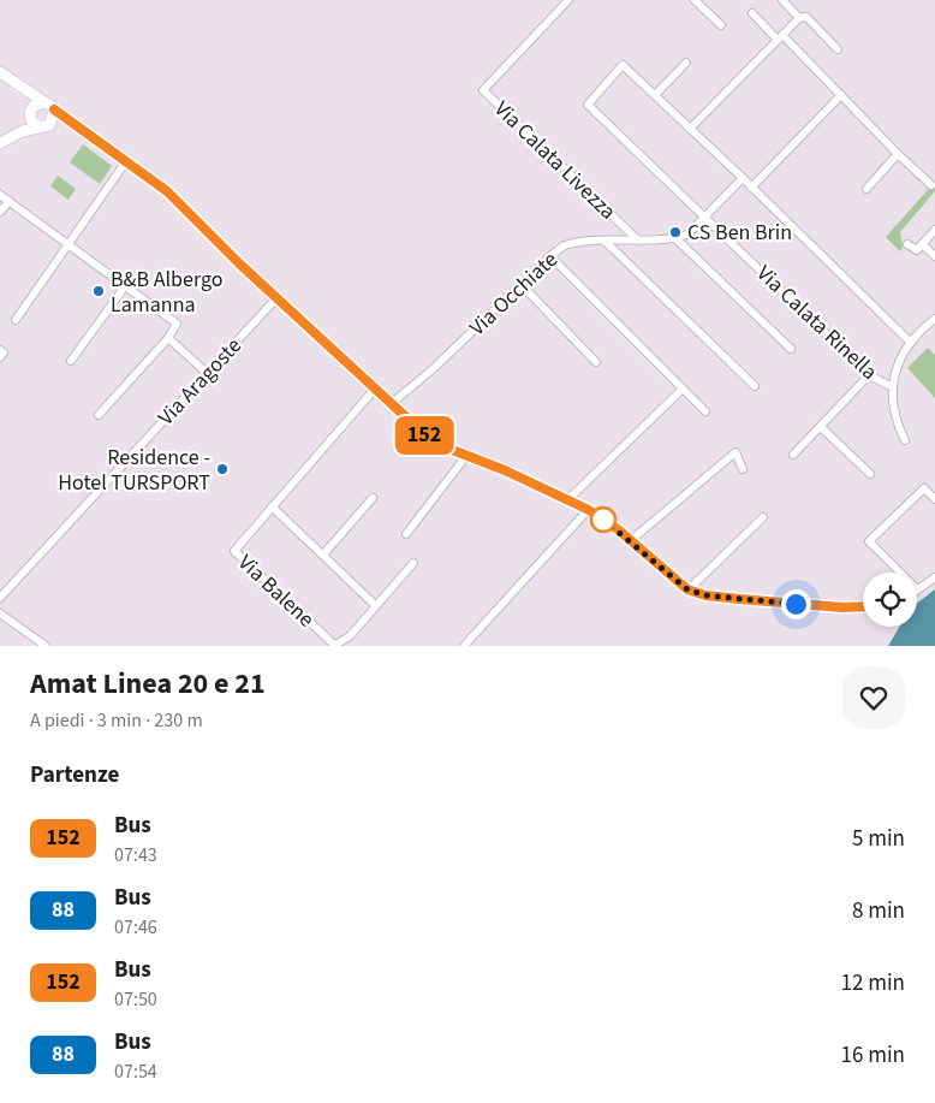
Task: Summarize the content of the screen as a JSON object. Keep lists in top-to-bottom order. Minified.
{"streets":{"street":["Via Calata Livezza","Via Occhiate","Via Calata Rinella","Via Aragoste","Via Balene"]},"crossings":[["Via Calata Livezza","Via Occhiate"],["Via Occhiate","Via Calata Rinella"]],"places":["CS Ben Brin","B&B Albergo Lamanna","Residence - Hotel TURSPORT"],"lines":["bus line 152"],"page":{"on_map":"152","heading":[["Amat Linea 20 e 21","A piedi · 3 min · 230 m"],"Partenze"],"list":[{"mark":"152","name":"Bus","note":"07:43","value":"5 min"},{"mark":"88","name":"Bus","note":"07:46","value":"8 min"},{"mark":"152","name":"Bus","note":"07:50","value":"12 min"},{"mark":"88","name":"Bus","note":"07:54","value":"16 min"}]}}
